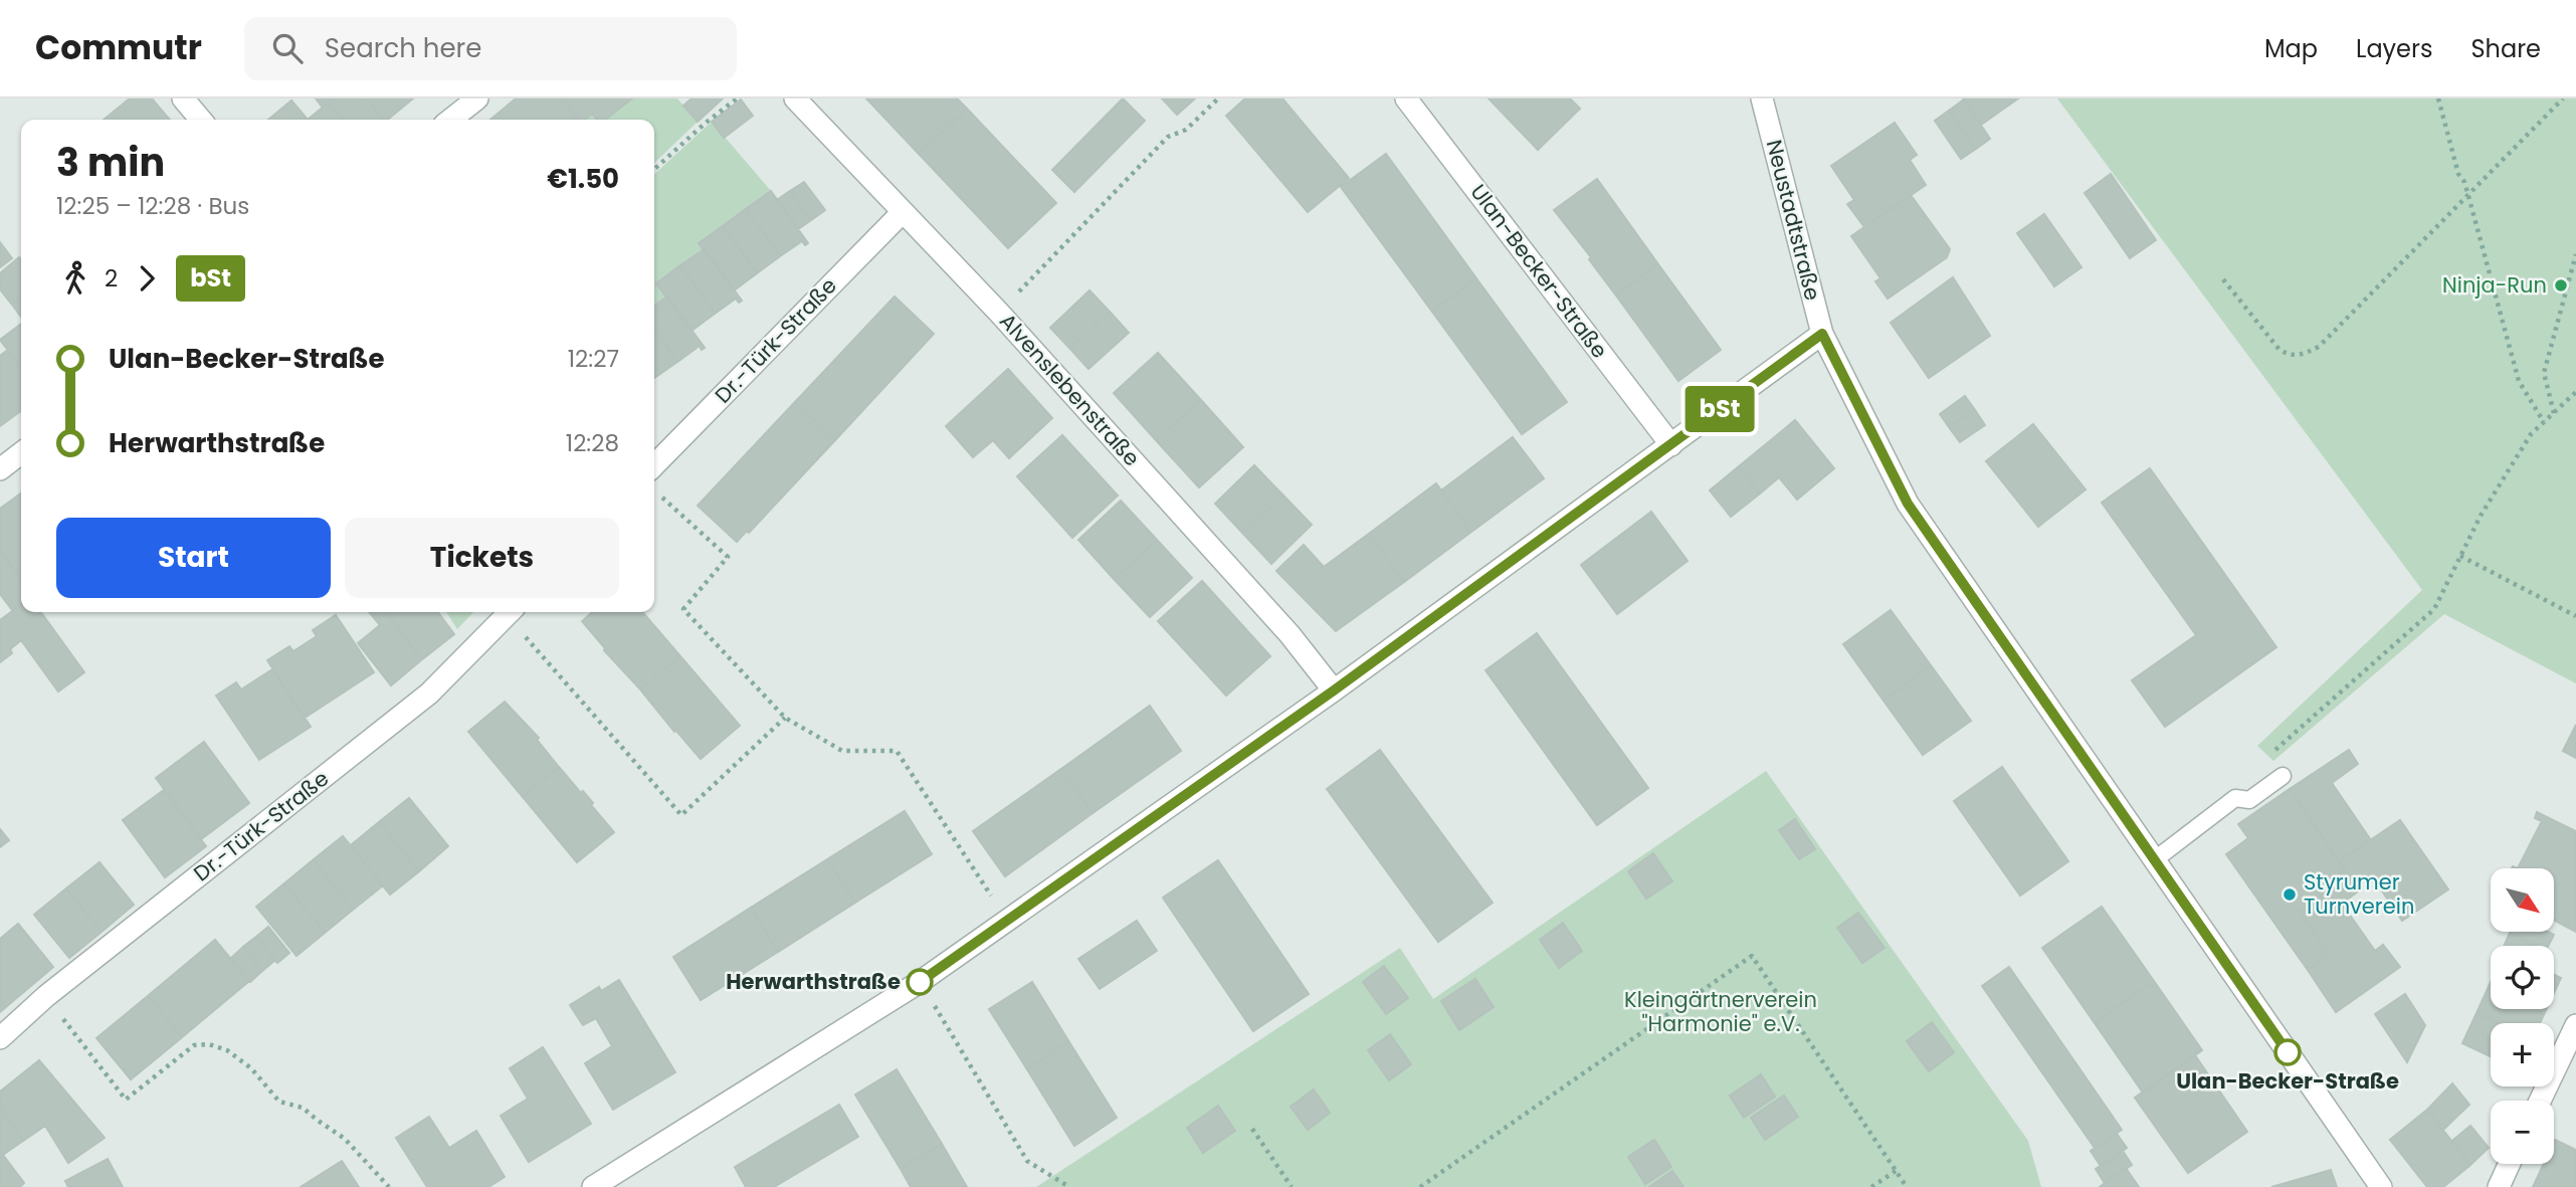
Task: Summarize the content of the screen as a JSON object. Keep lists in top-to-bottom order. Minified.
{"streets":{"street":["Neustadtstraße","Ulan-Becker-Straße","Dr.-Türk-Straße","Alvenslebenstraße"]},"crossings":[["Dr.-Türk-Straße","Alvenslebenstraße"]],"parks":["Kleingärtnerverein \"Harmonie\" e.V."],"places":["Ninja-Run","Styrumer Turnverein","Herwarthstraße","Ulan-Becker-Straße"],"lines":["bus line bSt"],"north":"bottom right","page":{"header":"Commutr","search":"Search here","nav":["Map","Layers","Share"],"on_map":"bSt","heading":["3 min","12:25 – 12:28 · Bus","€1.50"],"legs":["2","bSt"],"list":[{"name":"Ulan-Becker-Straße","value":"12:27"},{"name":"Herwarthstraße","value":"12:28"}],"buttons":["Start","Tickets"],"map_buttons":["+","−"]}}
